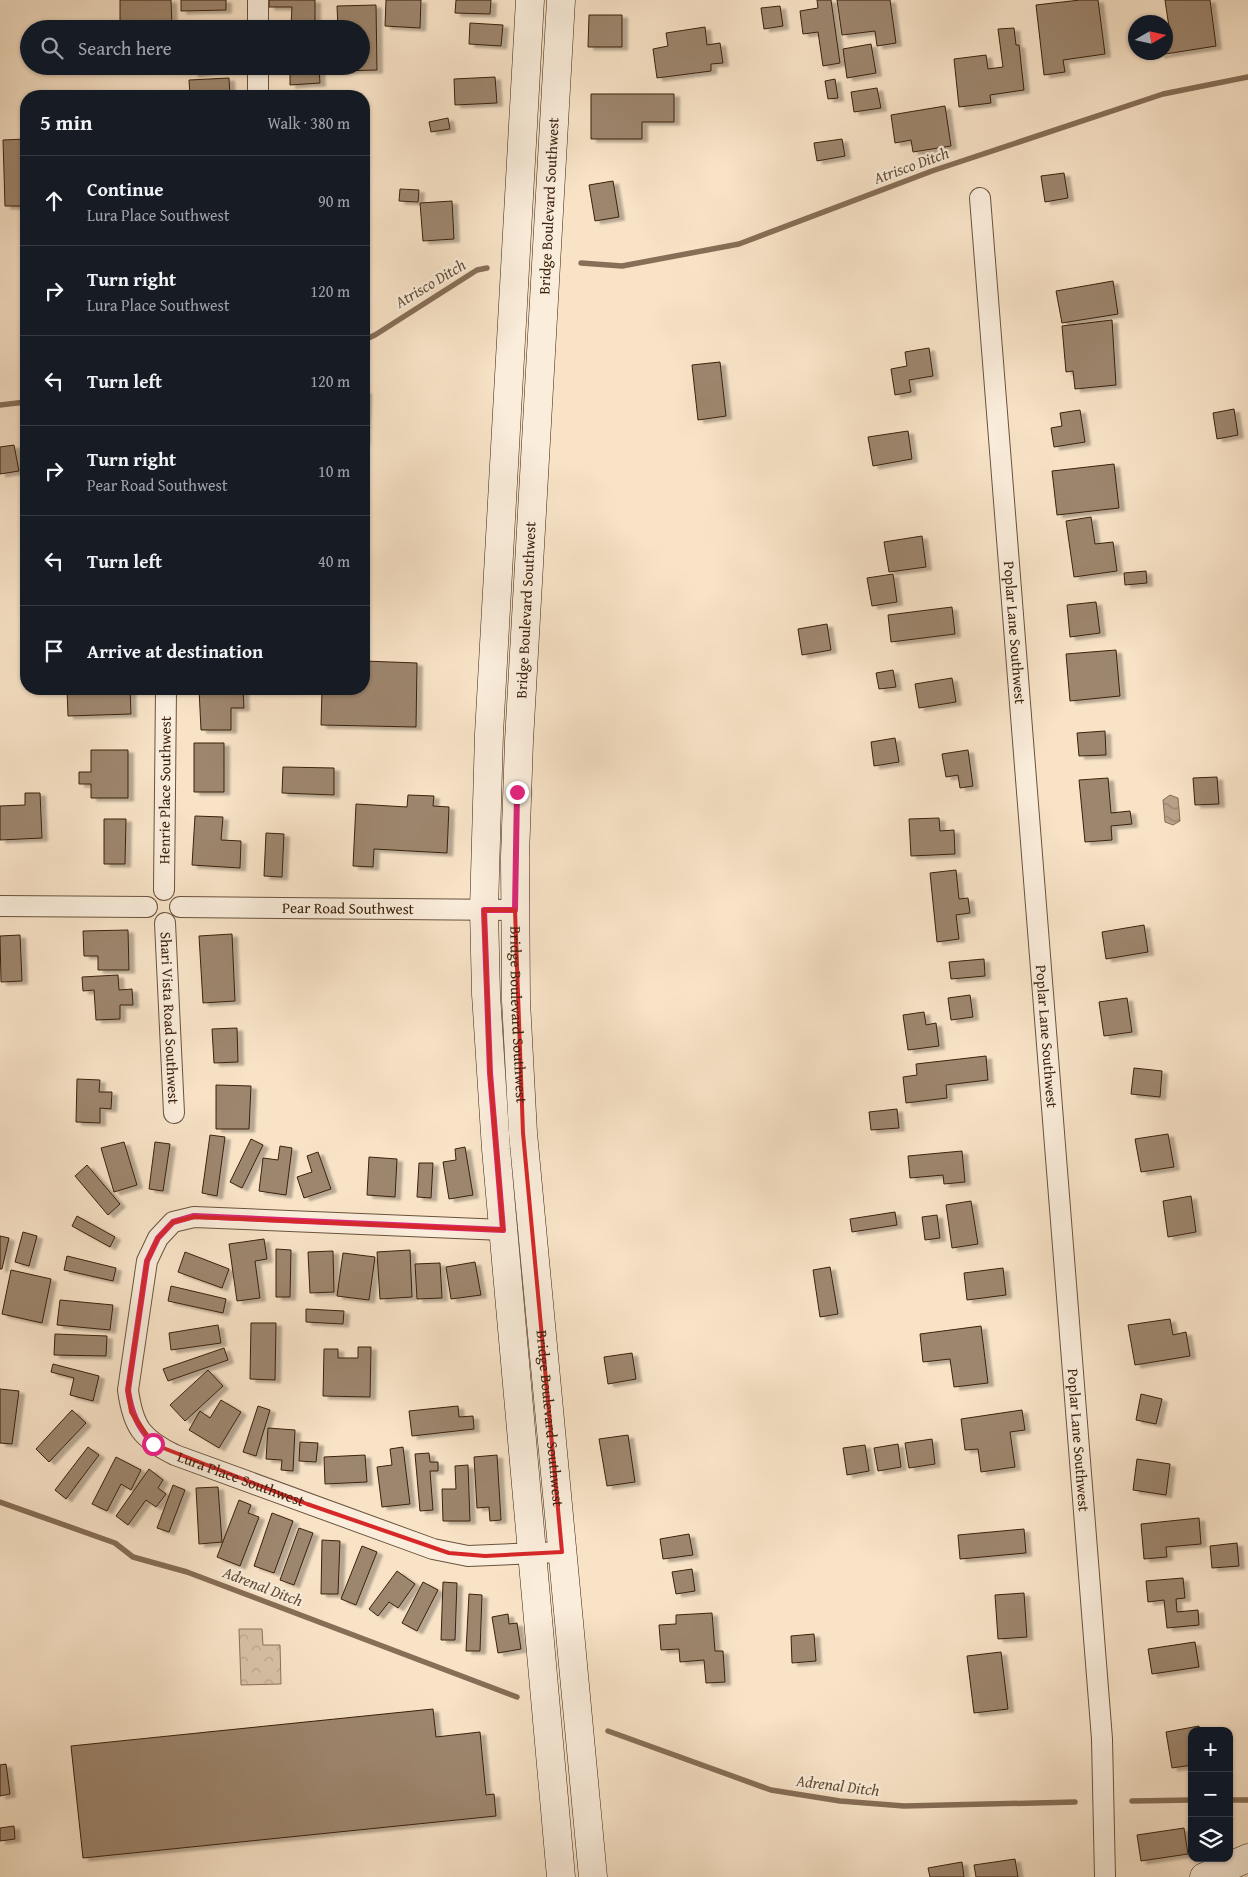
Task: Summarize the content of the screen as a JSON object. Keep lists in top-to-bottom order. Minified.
{"streets":{"main road":["Bridge Boulevard Southwest"],"street":["Poplar Lane Southwest","Henrie Place Southwest","Pear Road Southwest","Shari Vista Road Southwest","Lura Place Southwest"]},"crossings":[["Bridge Boulevard Southwest","Pear Road Southwest"],["Bridge Boulevard Southwest","Lura Place Southwest"],["Henrie Place Southwest","Pear Road Southwest"],["Henrie Place Southwest","Shari Vista Road Southwest"],["Pear Road Southwest","Shari Vista Road Southwest"]],"water":["Atrisco Ditch","Adrenal Ditch"],"north":"right","page":{"search":"Search here","heading":["5 min","Walk · 380 m"],"list":[["Continue","Lura Place Southwest","90 m"],["Turn right","Lura Place Southwest","120 m"],["Turn left","120 m"],["Turn right","Pear Road Southwest","10 m"],["Turn left","40 m"],"Arrive at destination"],"map_buttons":["+","−"]}}
